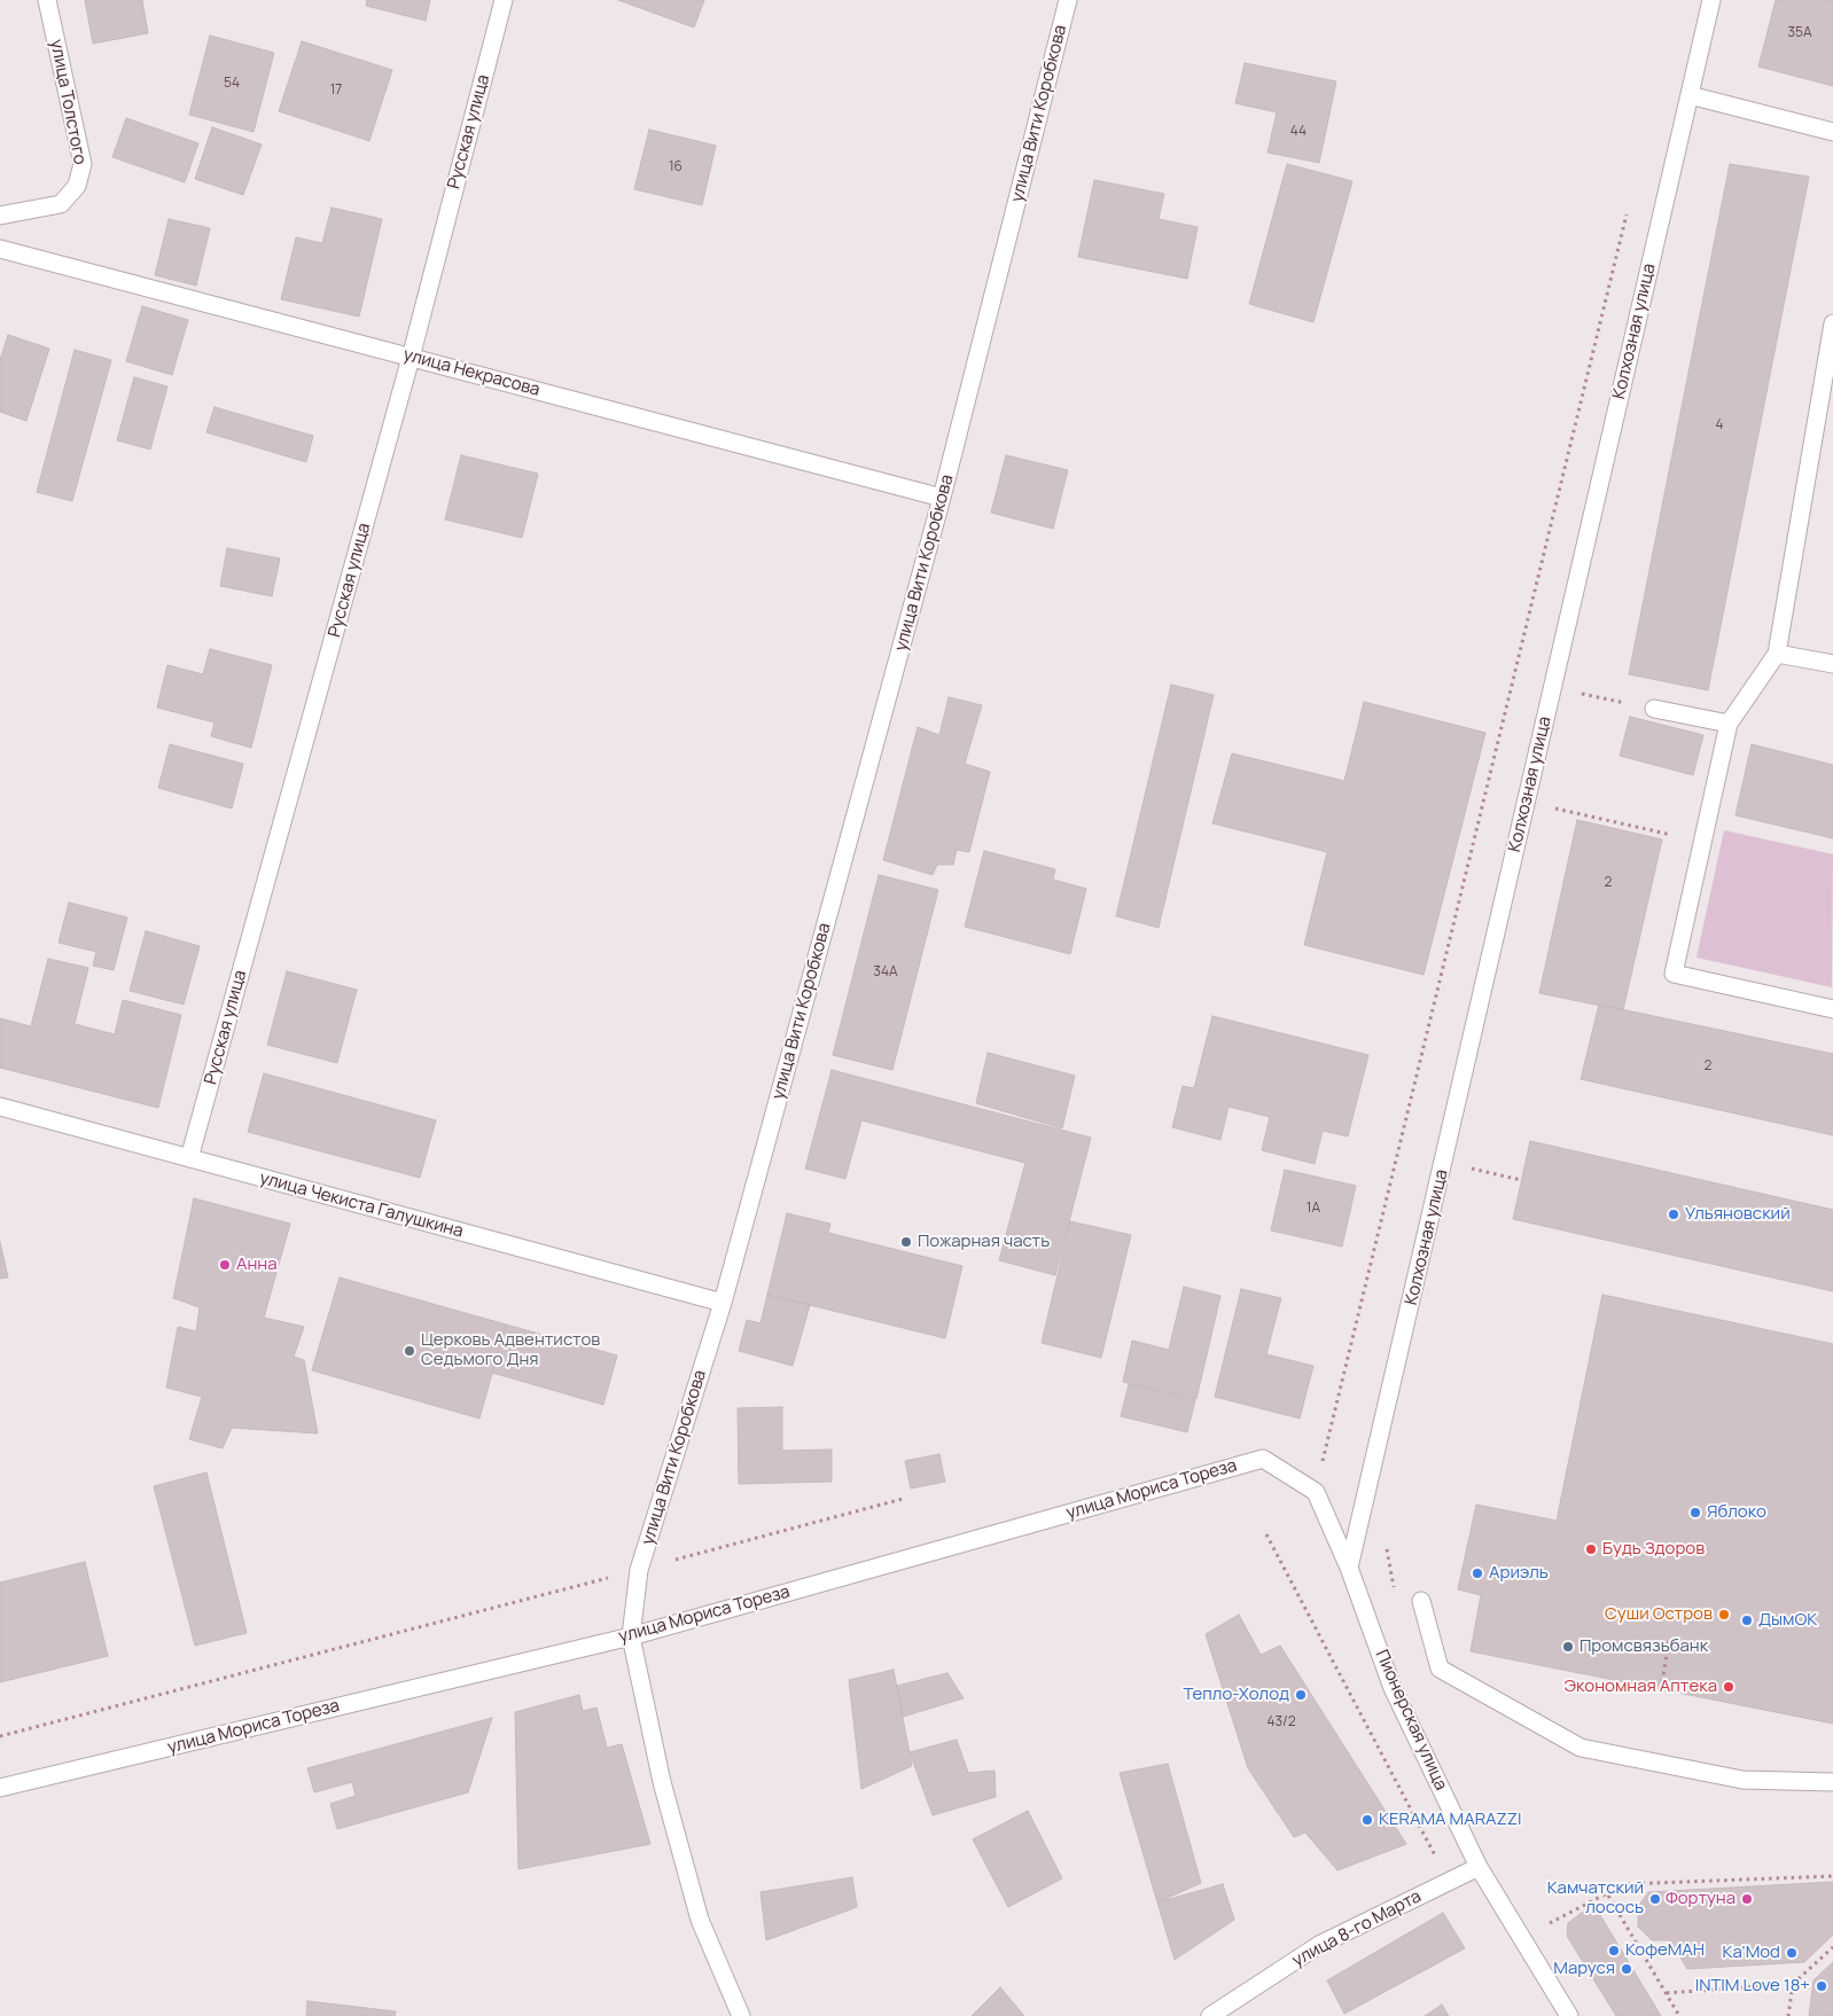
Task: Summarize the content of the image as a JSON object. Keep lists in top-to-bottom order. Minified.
{"streets":{"street":["улица Толстого","улица Вити Коробкова","Русская улица","Колхозная улица","улица Некрасова","улица Чекиста Галушкина","улица Мориса Тореза","Пионерская улица","улица 8-го Марта"]},"crossings":[["улица Вити Коробкова","улица Некрасова"],["улица Вити Коробкова","улица Чекиста Галушкина"],["улица Вити Коробкова","улица Мориса Тореза"],["Русская улица","улица Некрасова"],["Русская улица","улица Чекиста Галушкина"],["Колхозная улица","Пионерская улица"],["Пионерская улица","улица 8-го Марта"]],"places":["Ульяновский","Пожарная часть","Анна","Церковь Адвентистов Седьмого Дня","Яблоко","Будь Здоров","Ариэль","Суши Остров","ДымОК","Промсвязьбанк","Экономная Аптека","Тепло-Холод","KERAMA MARAZZI","Камчатский лосось","Фортуна","КофеМАН","Ka'Mod","Маруся","INTIM Love 18+"],"house_numbers":["35А","54","17","44","16","4","2","34А","2","1А","43/2"]}
